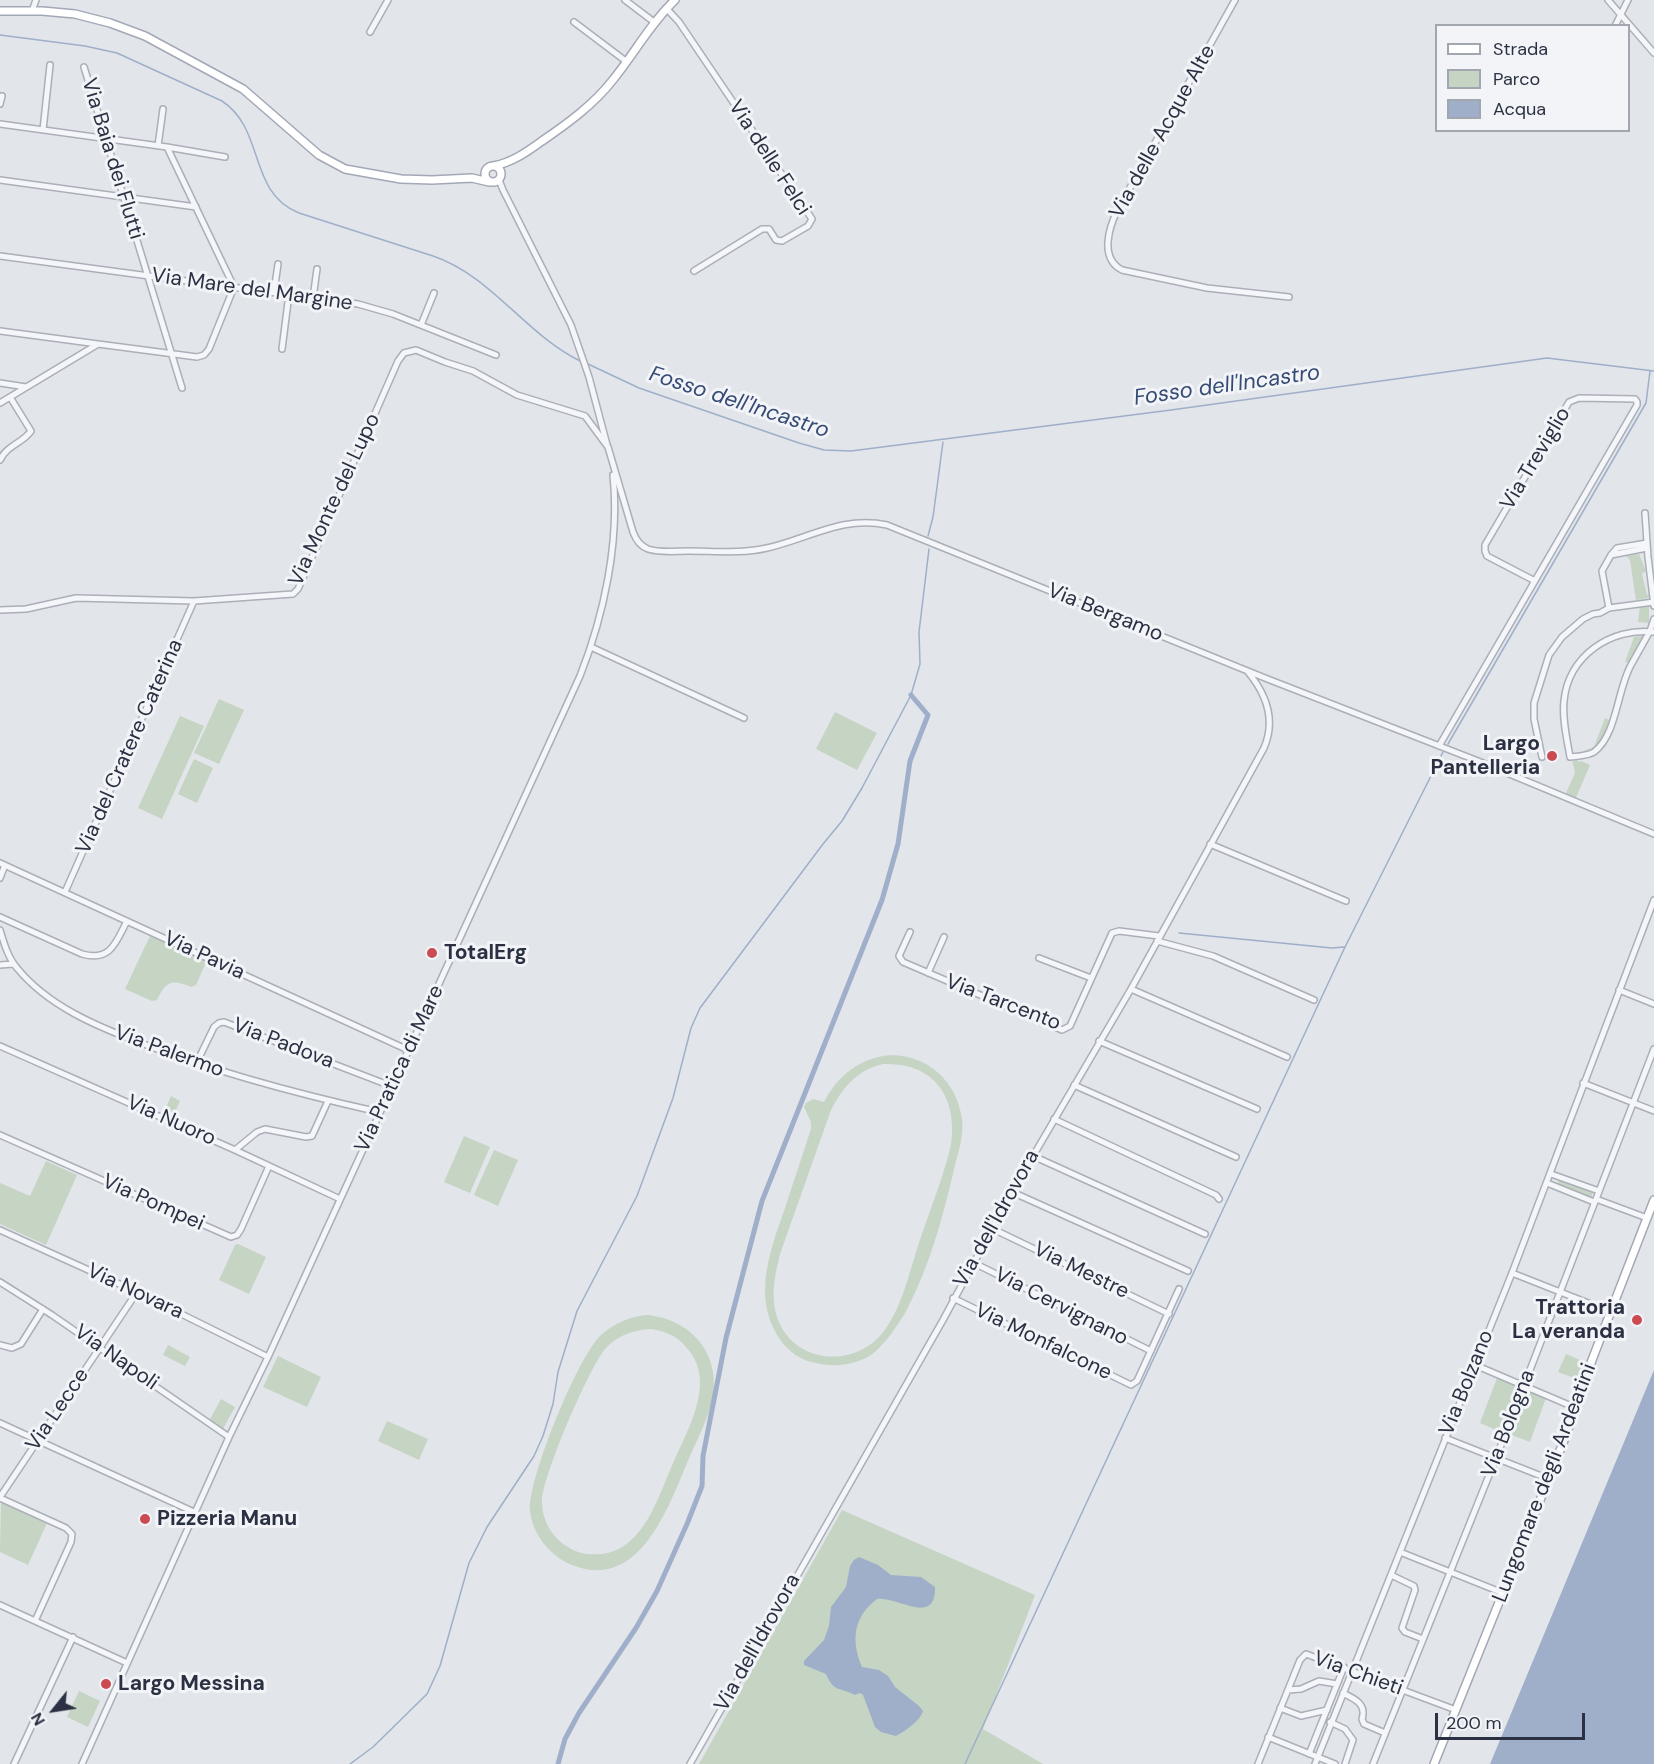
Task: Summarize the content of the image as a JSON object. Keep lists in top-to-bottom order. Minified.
{"streets":{"main road":["Lungomare degli Ardeatini"],"street":["Via delle Acque Alte","Via delle Felci","Via Baia dei Flutti","Via Mare del Margine","Via Treviglio","Via Monte del Lupo","Via Bergamo","Via del Cratere Caterina","Via Pavia","Via Tarcento","Via Padova","Via Palermo","Via Pratica di Mare","Via Nuoro","Via Pompei","Via dell'Idrovora","Via Mestre","Via Novara","Via Cervignano","Via Monfalcone","Via Napoli","Via Bolzano","Via Lecce","Via Bologna","Via Chieti"]},"crossings":[["Via Baia dei Flutti","Via Mare del Margine"],["Via Treviglio","Via Bergamo"],["Via Monte del Lupo","Via Bergamo"],["Via Monte del Lupo","Via del Cratere Caterina"],["Via Monte del Lupo","Via Pratica di Mare"],["Via Bergamo","Via Pratica di Mare"],["Via Bergamo","Via dell'Idrovora"],["Via del Cratere Caterina","Via Pavia"],["Via Pavia","Via Pratica di Mare"],["Via Tarcento","Via dell'Idrovora"],["Via Padova","Via Palermo"],["Via Padova","Via Pratica di Mare"],["Via Palermo","Via Pratica di Mare"],["Via Pratica di Mare","Via Nuoro"],["Via Pratica di Mare","Via Novara"],["Via Pratica di Mare","Via Napoli"],["Via Nuoro","Via Pompei"],["Via dell'Idrovora","Via Mestre"],["Via dell'Idrovora","Via Cervignano"],["Via dell'Idrovora","Via Monfalcone"],["Via Novara","Via Lecce"],["Via Cervignano","Via Monfalcone"],["Via Napoli","Via Lecce"],["Via Bolzano","Via Chieti"],["Via Bologna","Via Chieti"],["Lungomare degli Ardeatini","Via Chieti"]],"water":["Fosso dell'Incastro"],"places":["Largo Pantelleria","TotalErg","Trattoria La veranda","Pizzeria Manu","Largo Messina"],"legend":["Strada","Parco","Acqua"],"scale_bar":"200 m","north":"bottom left"}
